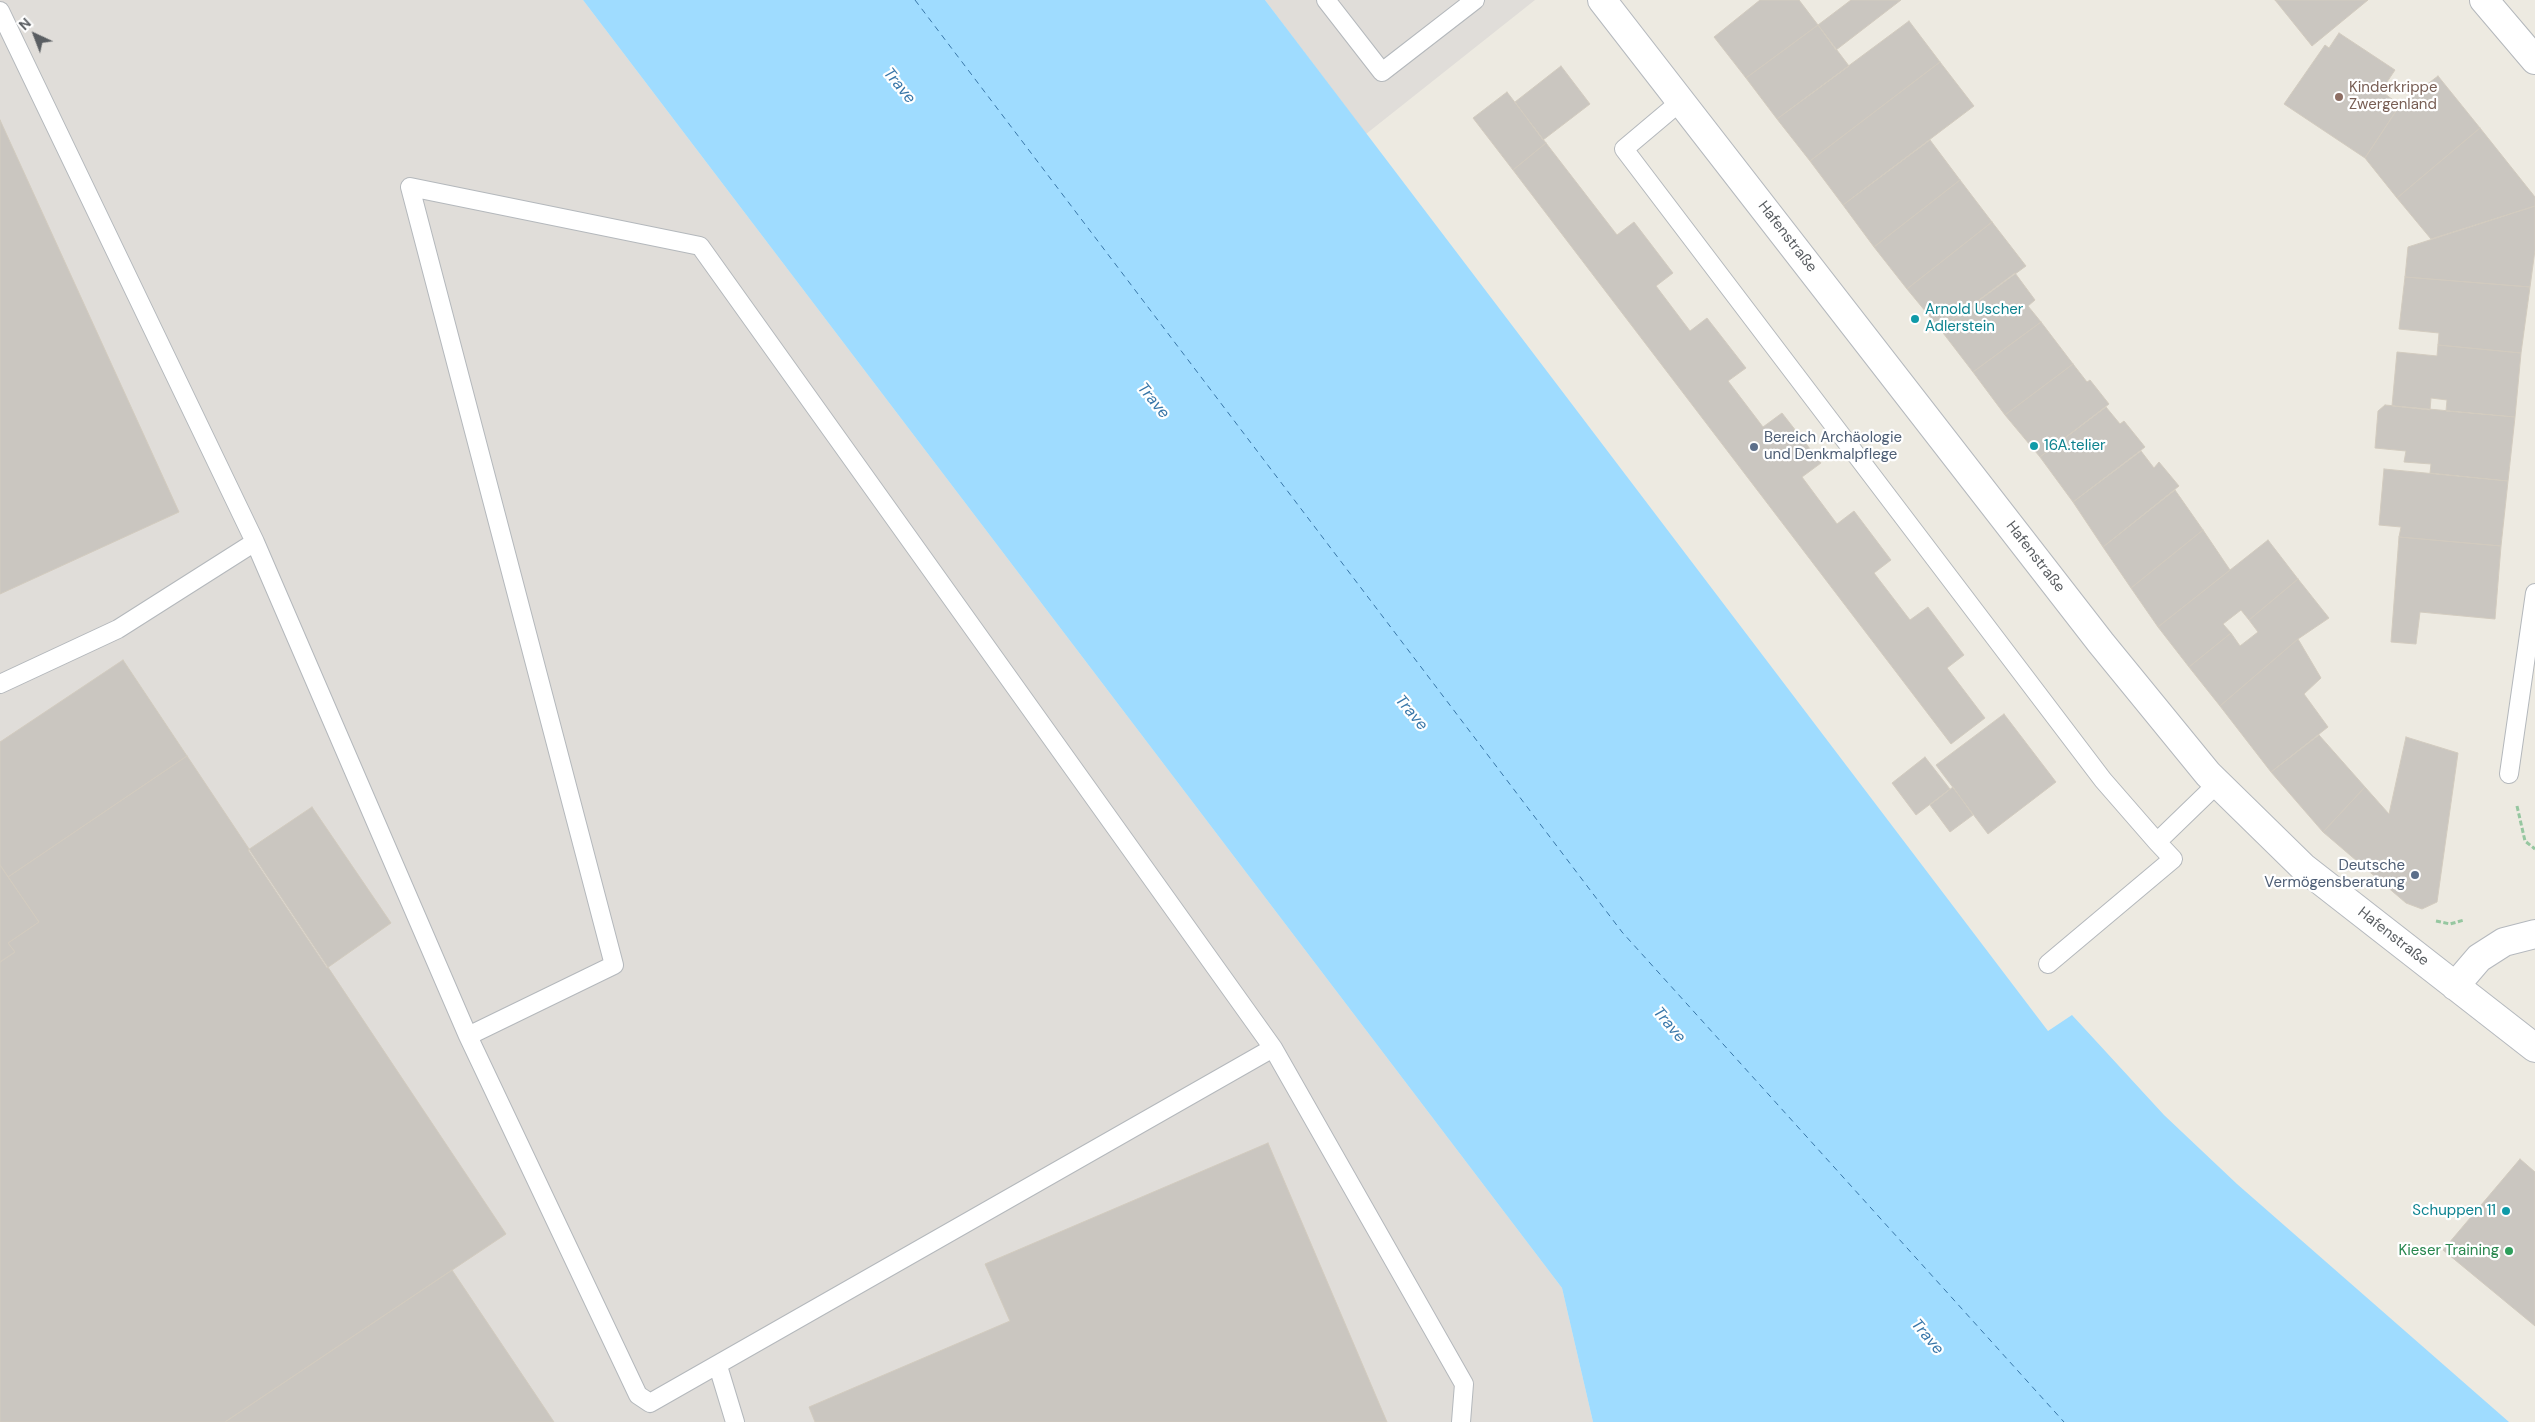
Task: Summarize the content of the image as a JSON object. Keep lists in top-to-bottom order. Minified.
{"streets":{"main road":["Hafenstraße"]},"water":["Trave"],"places":["Kinderkrippe Zwergenland","Arnold Uscher Adlerstein","16A.telier","Bereich Archäologie und Denkmalpflege","Deutsche Vermögensberatung","Schuppen 11","Kieser Training"],"north":"top left"}
